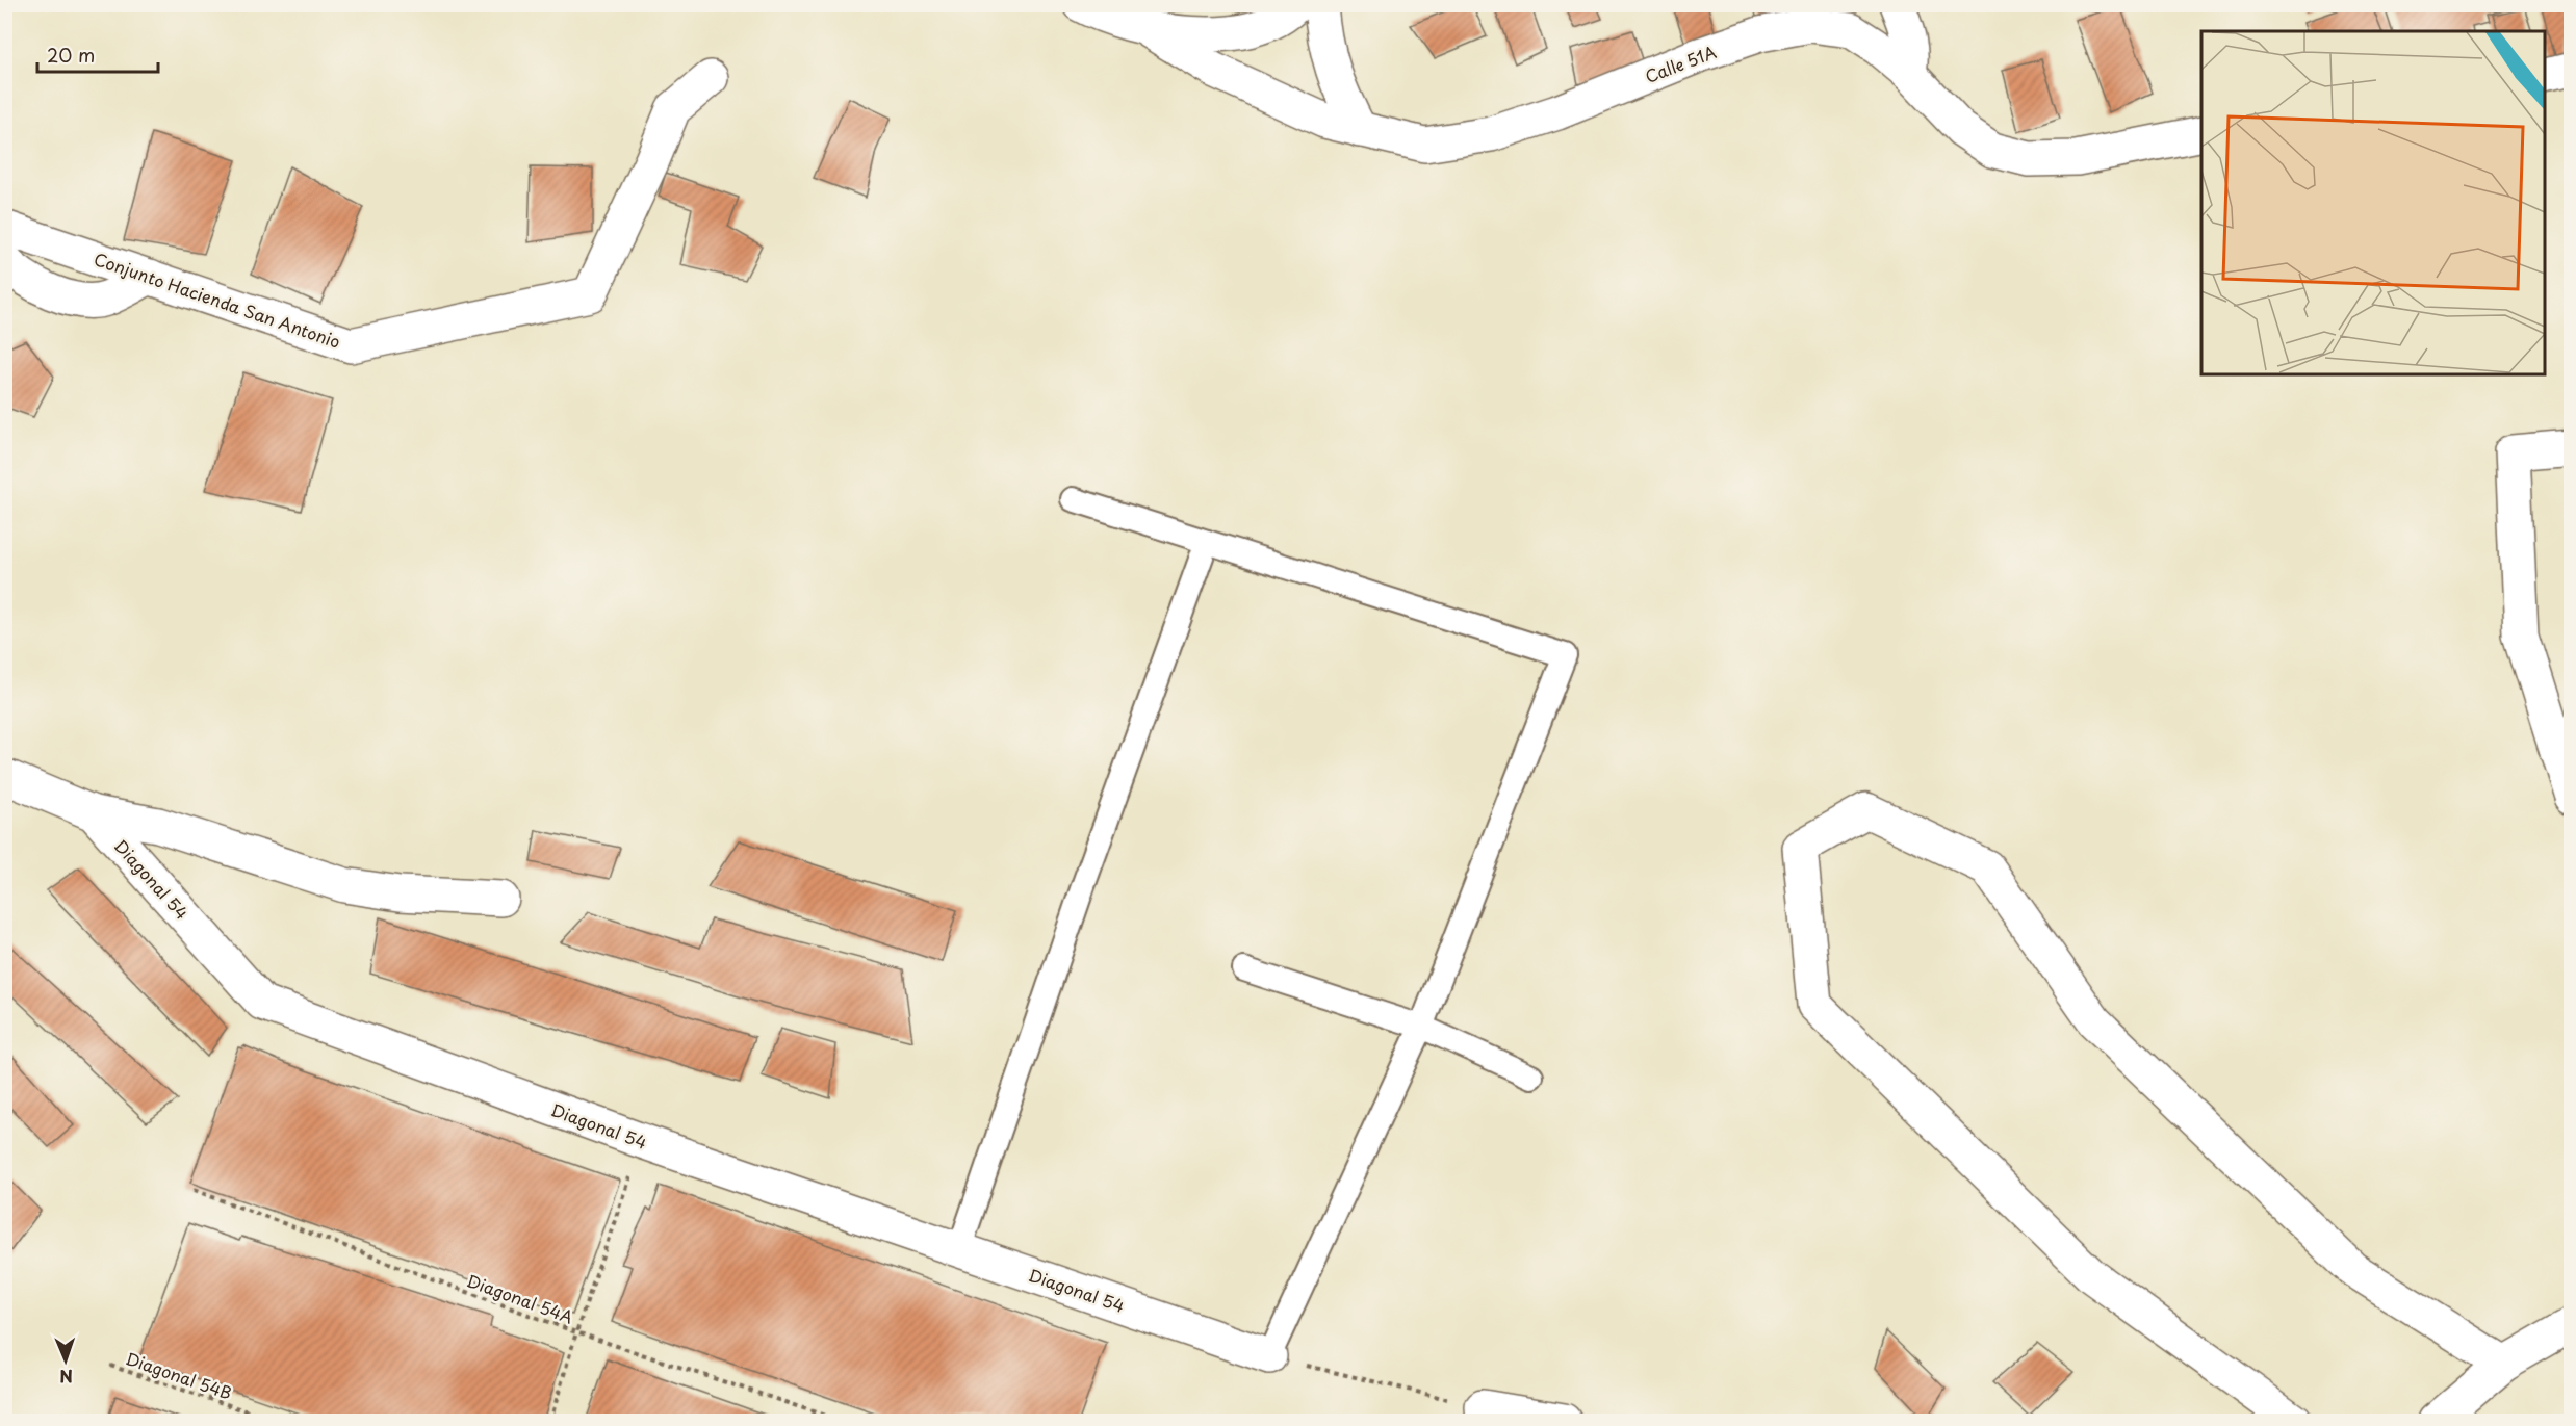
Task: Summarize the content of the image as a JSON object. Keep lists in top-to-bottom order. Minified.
{"streets":{"street":["Calle 51A","Conjunto Hacienda San Antonio","Diagonal 54"],"path":["Diagonal 54A","Diagonal 54B"]},"scale_bar":"20 m","north":"bottom"}
